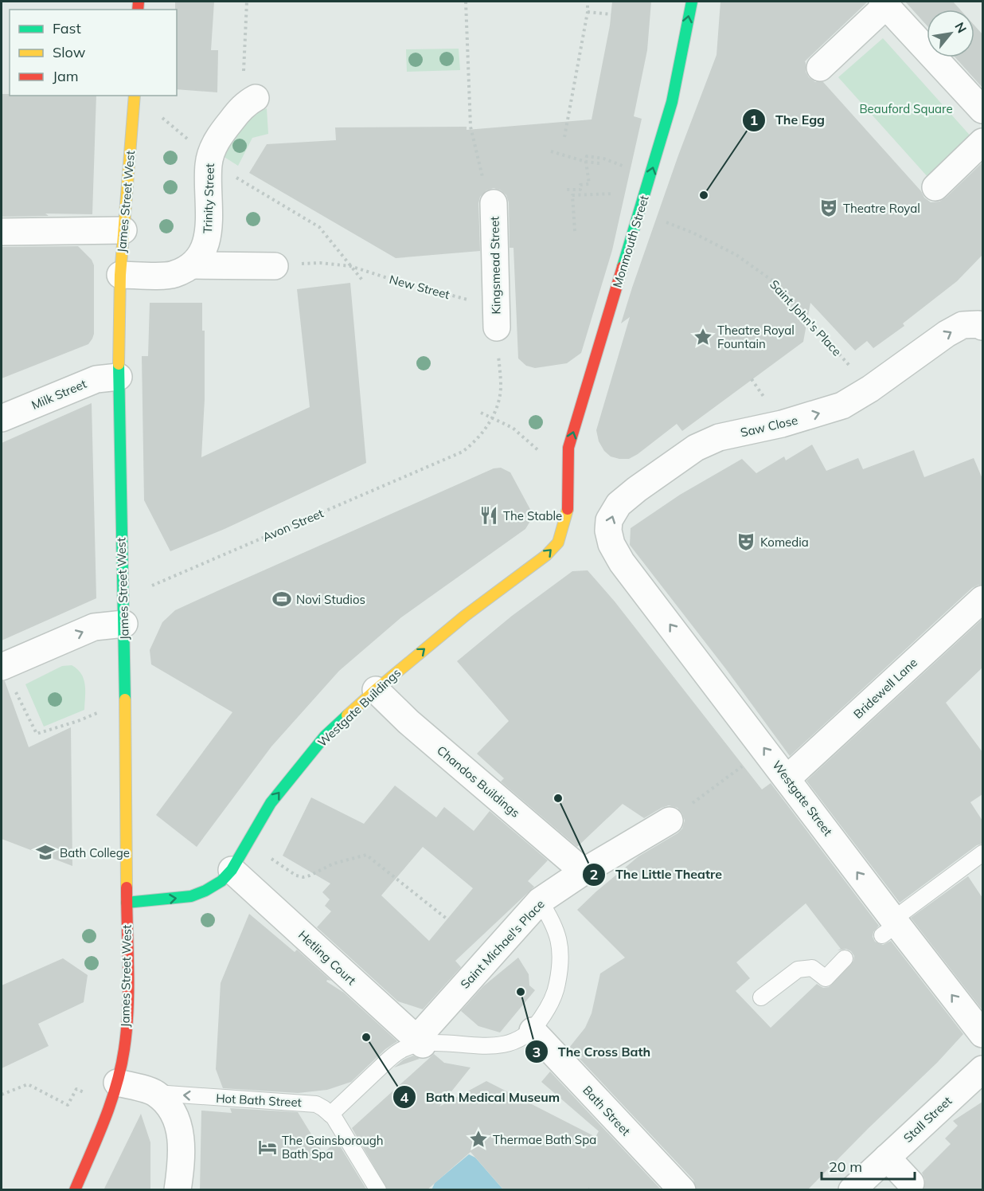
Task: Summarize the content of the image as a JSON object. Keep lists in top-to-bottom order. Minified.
{"streets":{"street":["Trinity Street","James Street West","Monmouth Street","Kingsmead Street","Milk Street","Saw Close","Bridewell Lane","Westgate Buildings","Chandos Buildings","Westgate Street","Saint Michael's Place","Hetling Court","Bath Street","Stall Street"],"lane":["Hot Bath Street"],"path":["New Street","Saint John's Place","Avon Street"]},"crossings":[["James Street West","Milk Street"],["James Street West","Avon Street"],["James Street West","Westgate Buildings"],["Monmouth Street","Saint John's Place"],["Monmouth Street","Westgate Buildings"],["Kingsmead Street","New Street"],["New Street","Avon Street"],["Saw Close","Westgate Street"],["Bridewell Lane","Westgate Street"],["Westgate Buildings","Chandos Buildings"],["Westgate Buildings","Hetling Court"],["Chandos Buildings","Saint Michael's Place"],["Saint Michael's Place","Hetling Court"]],"one_way":["Monmouth Street","Saw Close","Westgate Buildings","Westgate Street","Hot Bath Street"],"parks":["Beauford Square"],"places":{"other":["The Egg","The Little Theatre","The Cross Bath","Bath Medical Museum"],"theatre":["Theatre Royal","Komedia"],"place":["Theatre Royal Fountain","Thermae Bath Spa"],"restaurant":["The Stable"],"sports":["Novi Studios"],"school or university":["Bath College"],"hotel":["The Gainsborough Bath Spa"]},"legend":["Fast","Slow","Jam"],"scale_bar":"20 m","north":"top right"}
